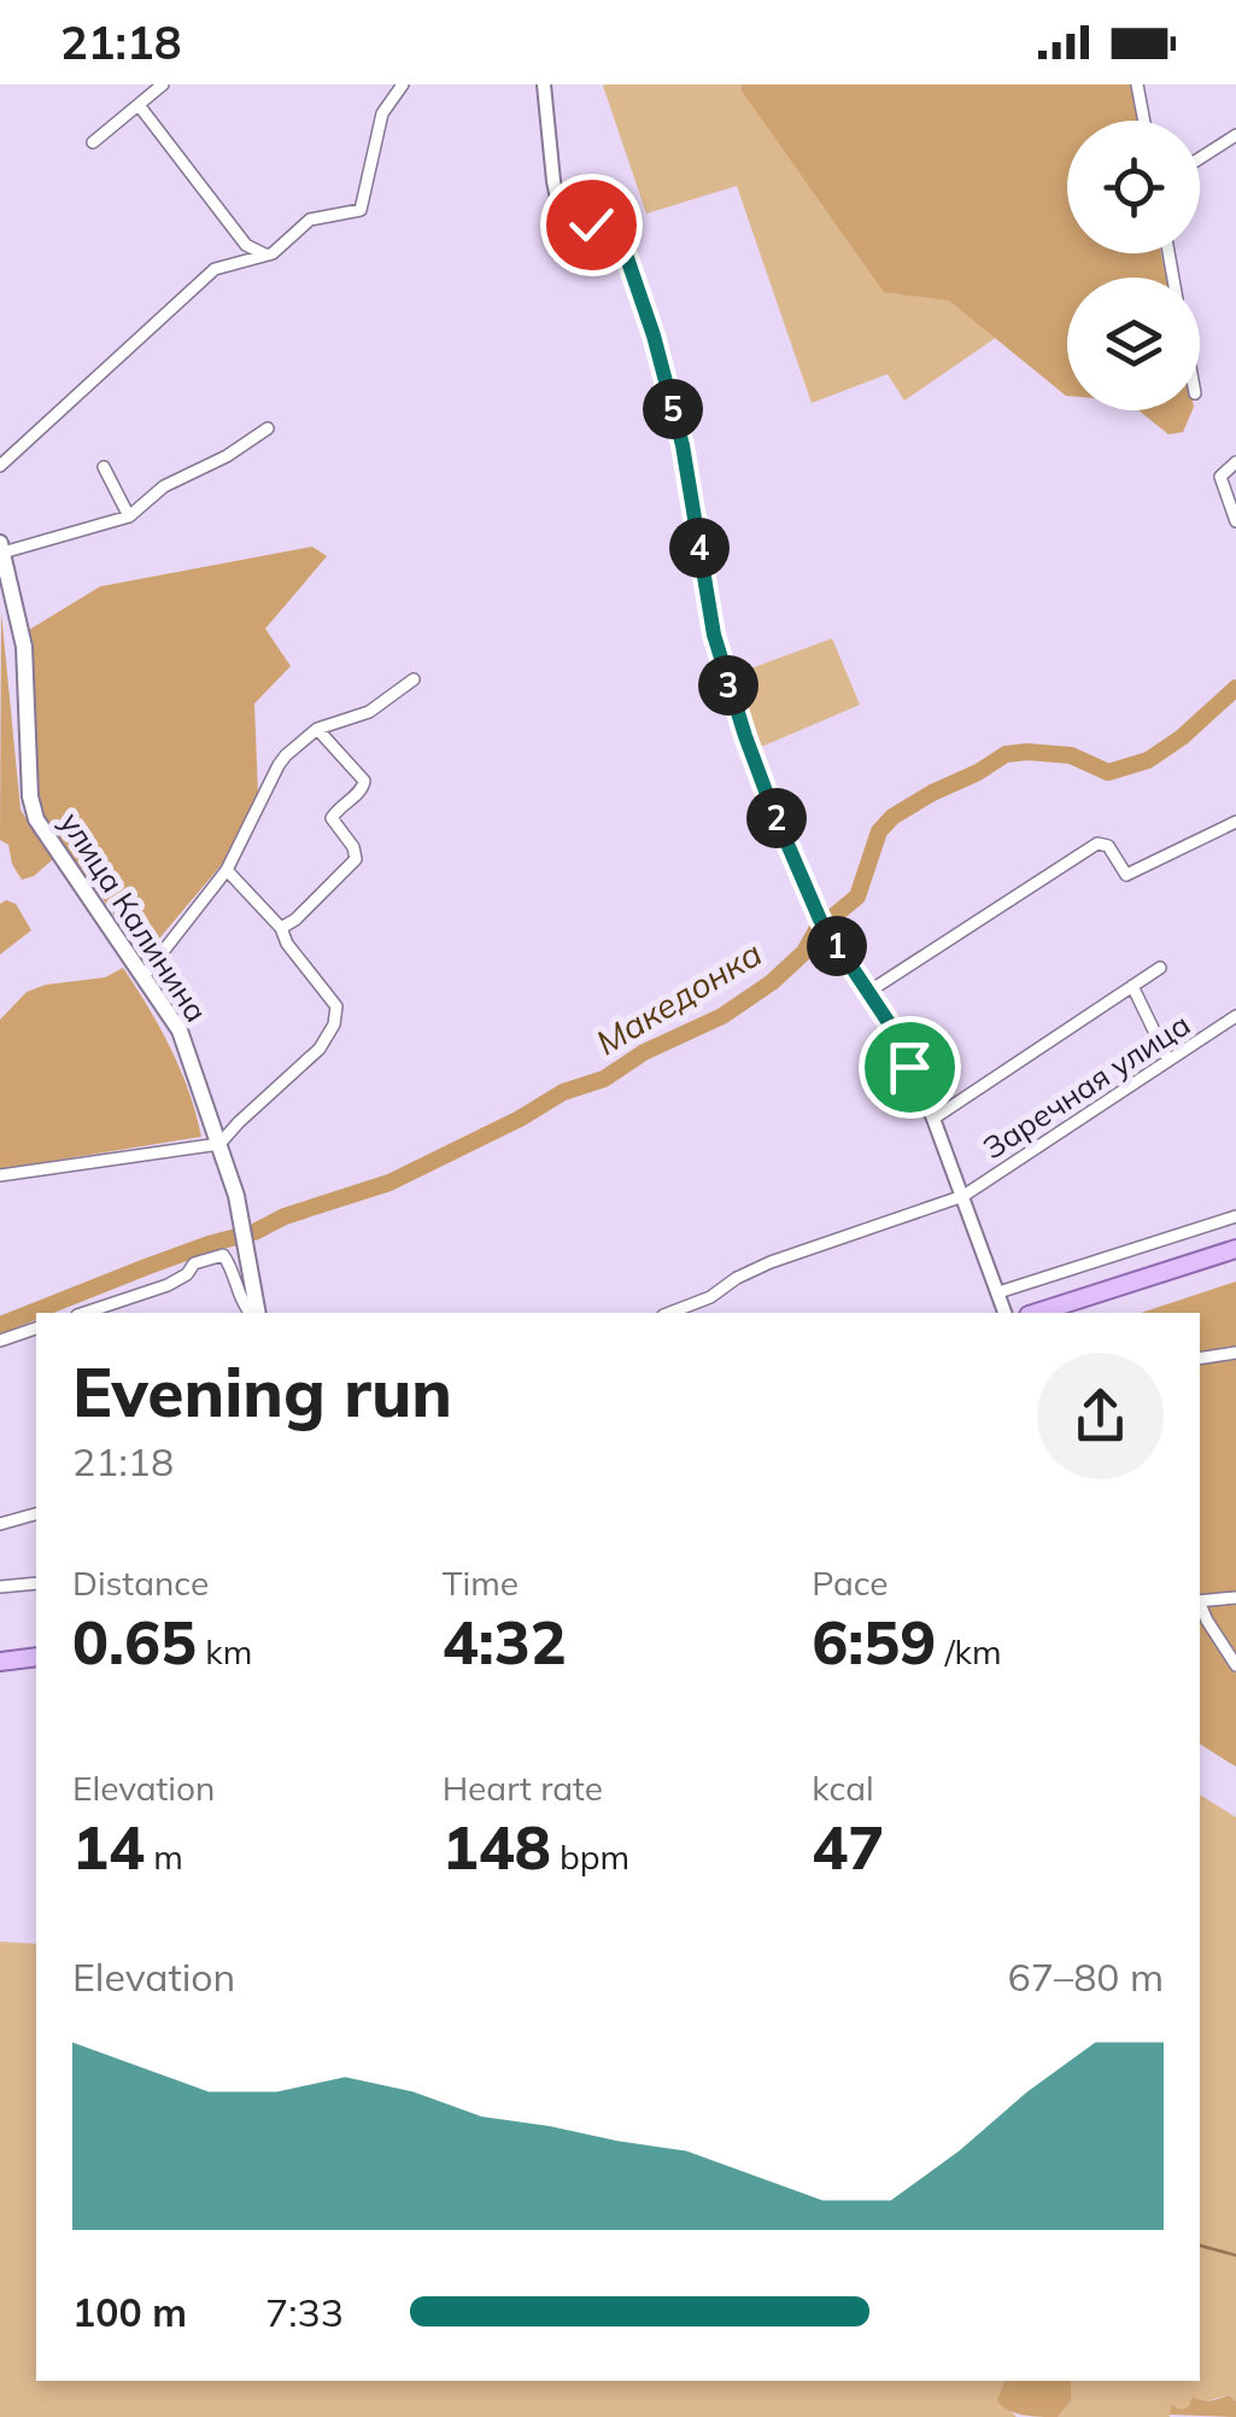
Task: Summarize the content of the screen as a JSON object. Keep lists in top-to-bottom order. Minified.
{"streets":{"main road":["улица Калинина"],"street":["Заречная улица"]},"water":["Македонка"],"page":{"status":"21:18","pins":["5","4","3","2","1"],"heading":["Evening run","21:18"],"stats":[["Distance","0.65 km"],["Time","4:32"],["Pace","6:59 /km"],["Elevation","14 m"],["Heart rate","148 bpm"],["kcal","47"]],"chart":["Elevation","67–80 m"],"list":[{"name":"100 m","note":"7:33"}]}}
